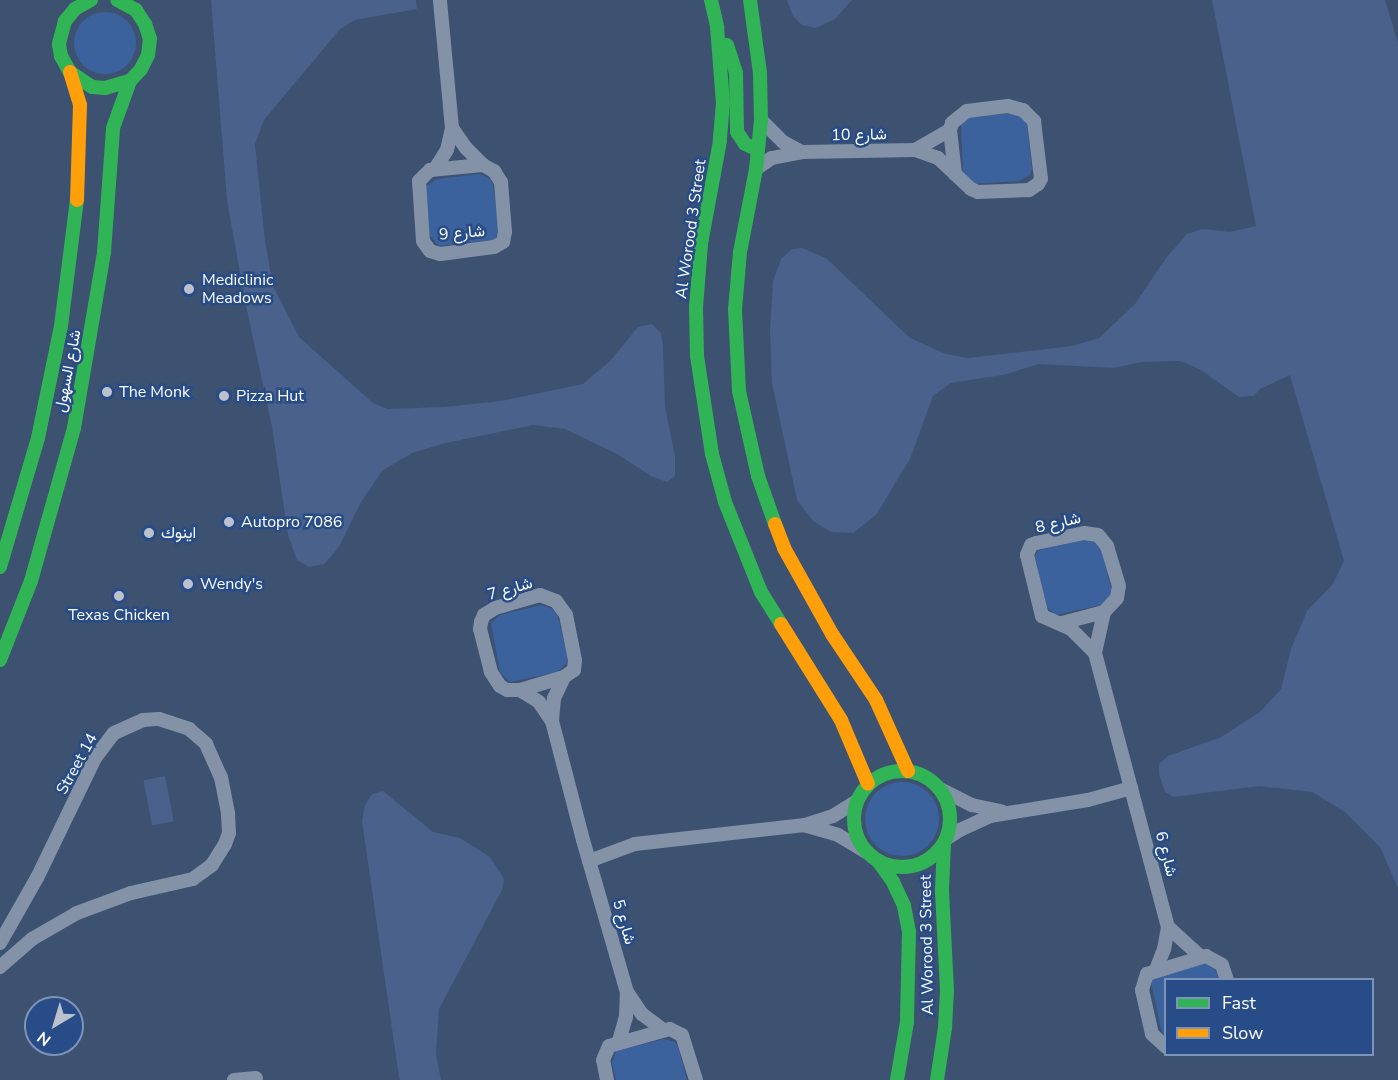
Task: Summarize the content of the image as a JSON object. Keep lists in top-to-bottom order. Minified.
{"streets":{"street":["شارع 10","Al Worood 3 Street","شارع 9","شارع السهول","شارع 8","شارع 7","Street 14","شارع 6","شارع 5"]},"crossings":[["شارع 8","شارع 6"],["شارع 7","شارع 5"]],"places":["Mediclinic Meadows","The Monk","Pizza Hut","Autopro 7086","اينوك","Wendy's","Texas Chicken"],"legend":["Fast","Slow"],"north":"bottom left"}
